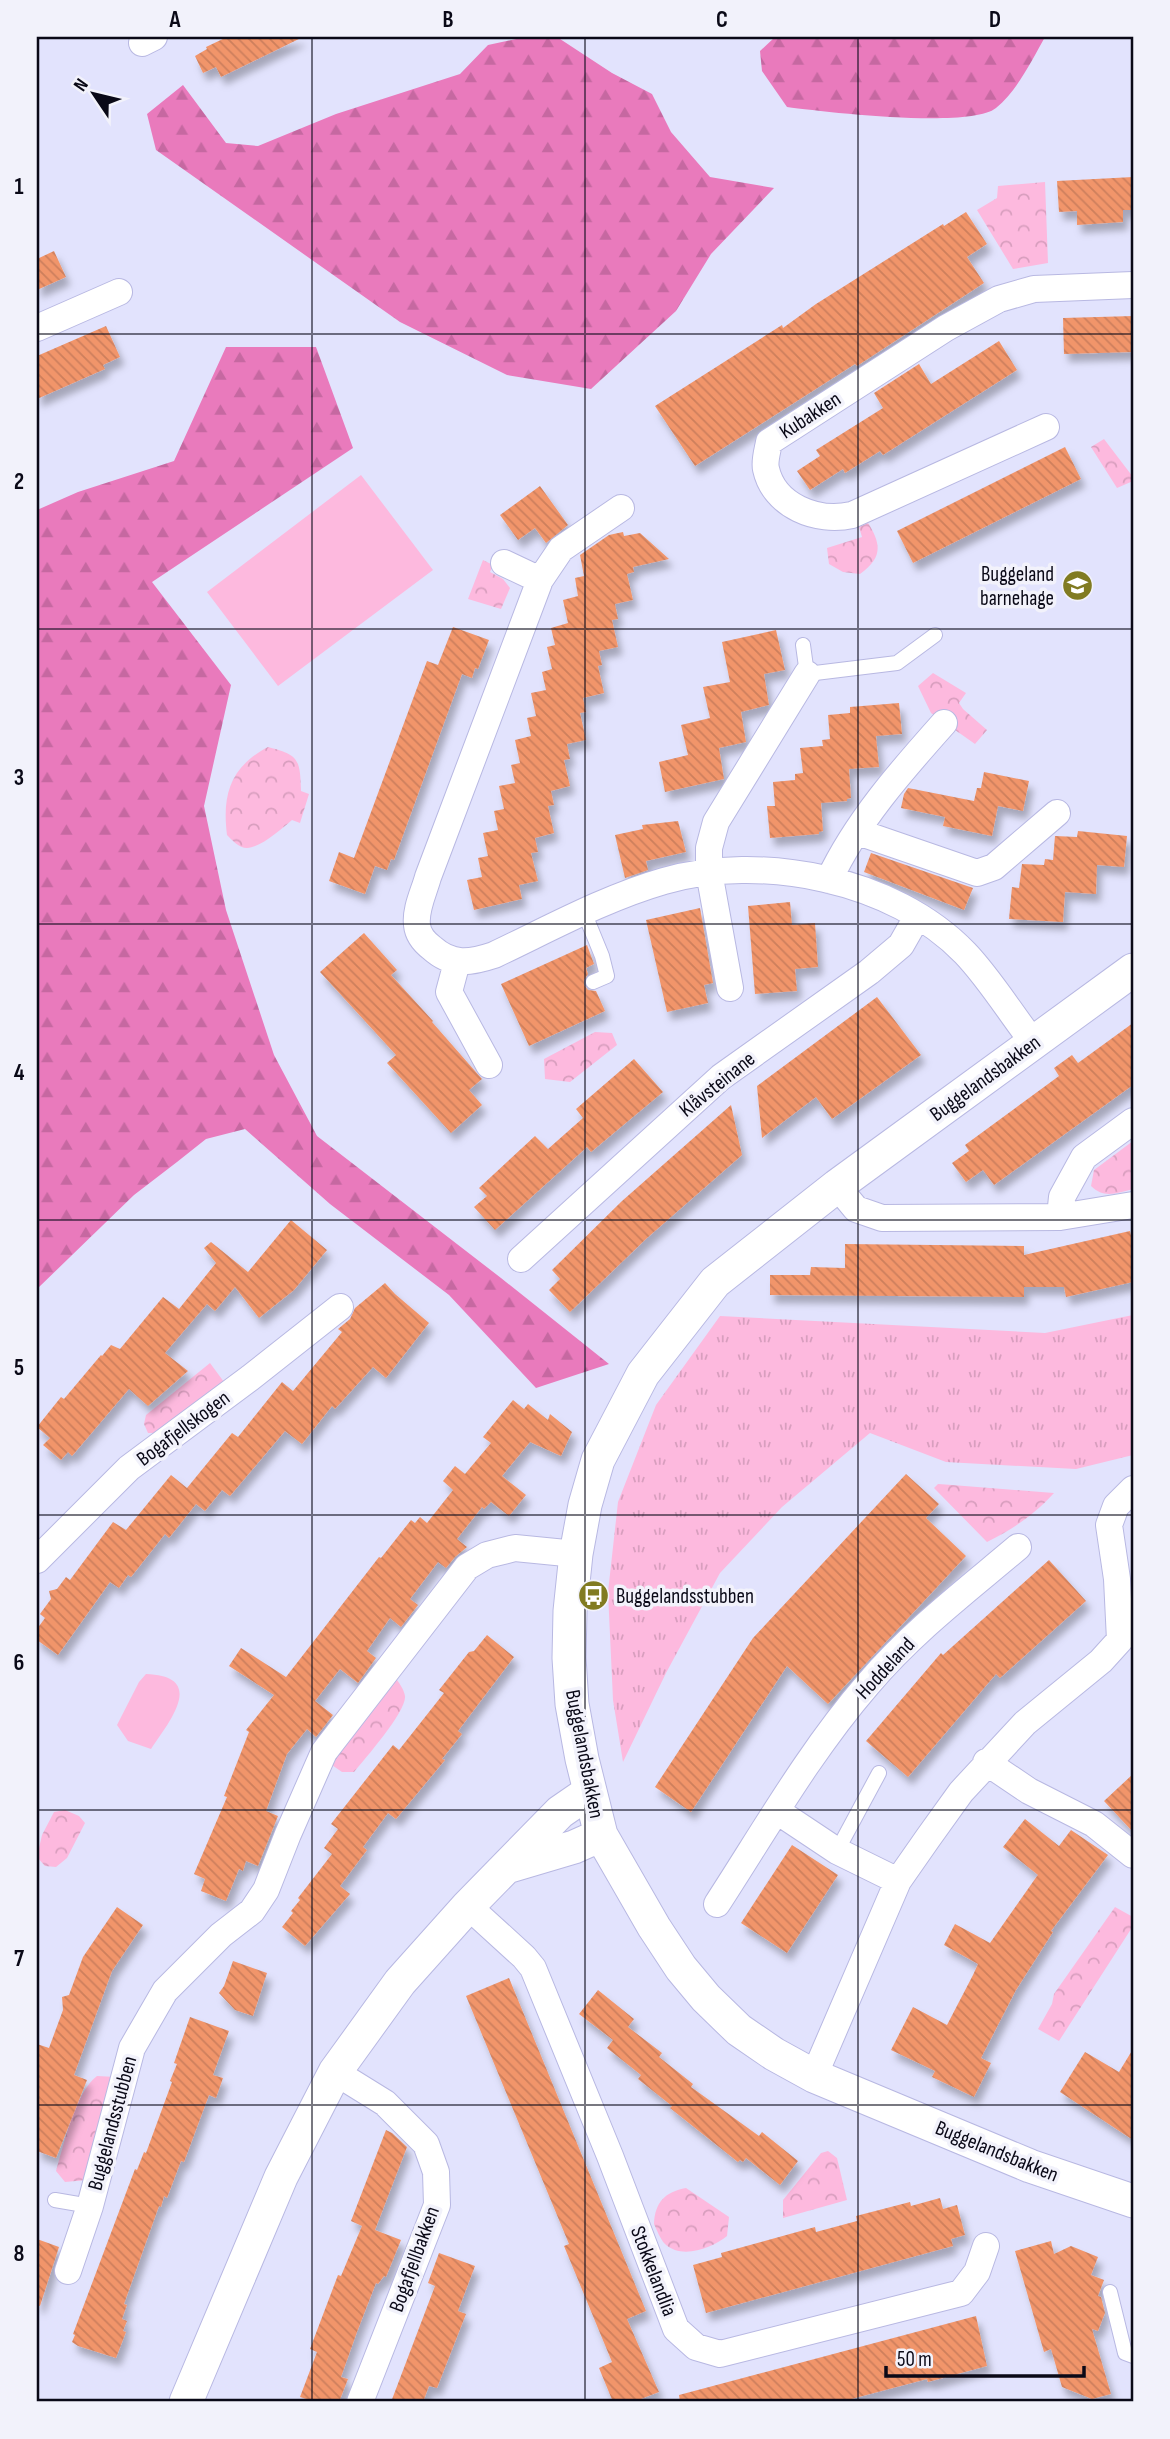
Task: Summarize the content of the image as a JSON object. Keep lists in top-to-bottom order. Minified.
{"streets":{"street":["Kubakken","Buggelandsbakken","Klåvsteinane","Bogafjellskogen","Hoddeland","Buggelandsstubben","Bogafjellbakken","Stokkelandlia"]},"crossings":[["Buggelandsbakken","Buggelandsstubben"]],"places":{"school or university":["Buggeland barnehage"],"bus stop":["Buggelandsstubben"]},"scale_bar":"50 m","north":"top left","grid":{"columns":["A","B","C","D"],"rows":["1","2","3","4","5","6","7","8"]}}
